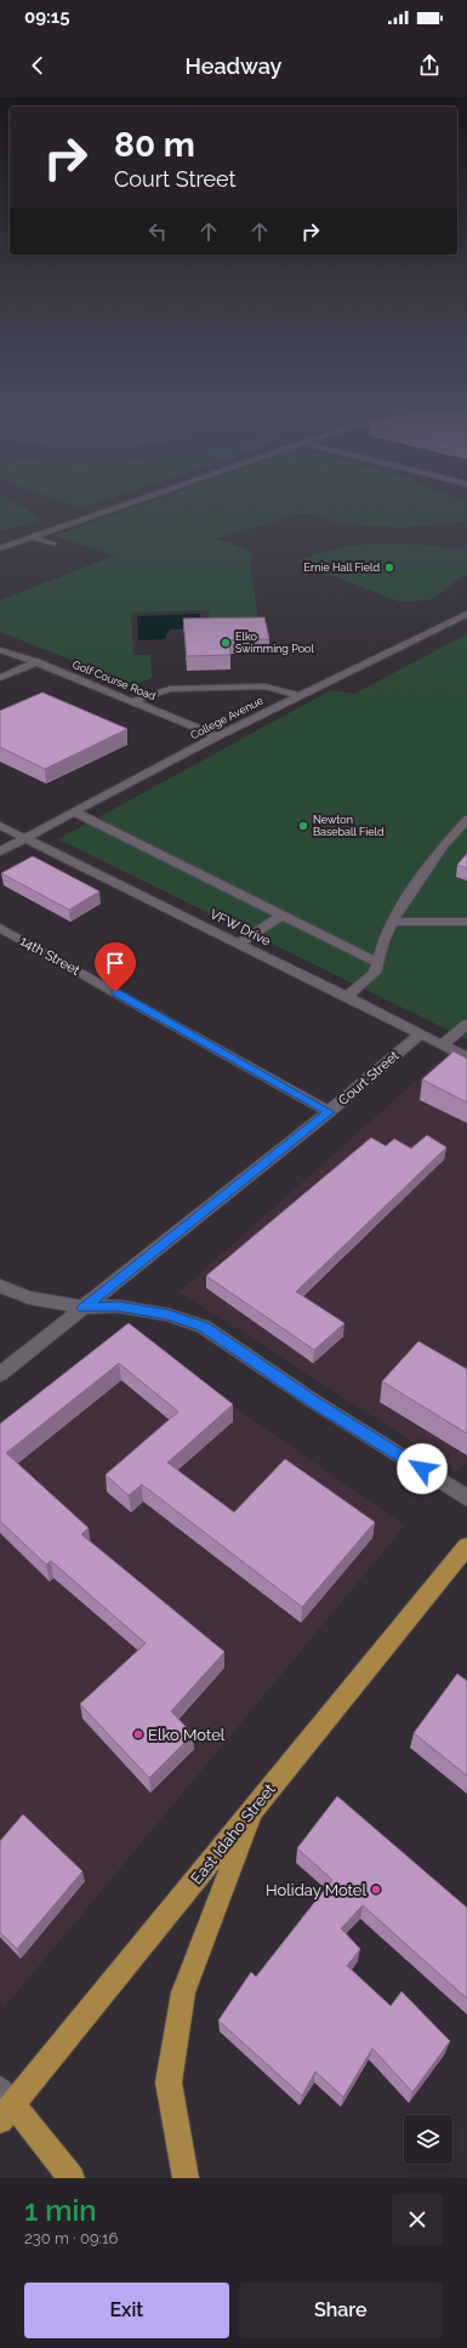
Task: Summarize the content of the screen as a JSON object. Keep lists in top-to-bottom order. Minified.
{"streets":{"main road":["East Idaho Street"],"street":["Golf Course Road","College Avenue","VFW Drive","14th Street","Court Street"]},"crossings":[["Golf Course Road","College Avenue"],["College Avenue","VFW Drive"],["VFW Drive","Court Street"],["14th Street","Court Street"]],"places":["Ernie Hall Field","Elko Swimming Pool","Newton Baseball Field","Elko Motel","Holiday Motel"],"page":{"status":"09:15","header":"Headway","turn":["80 m","Court Street"],"heading":["1 min","230 m · 09:16"],"buttons":["Exit","Share"]}}
